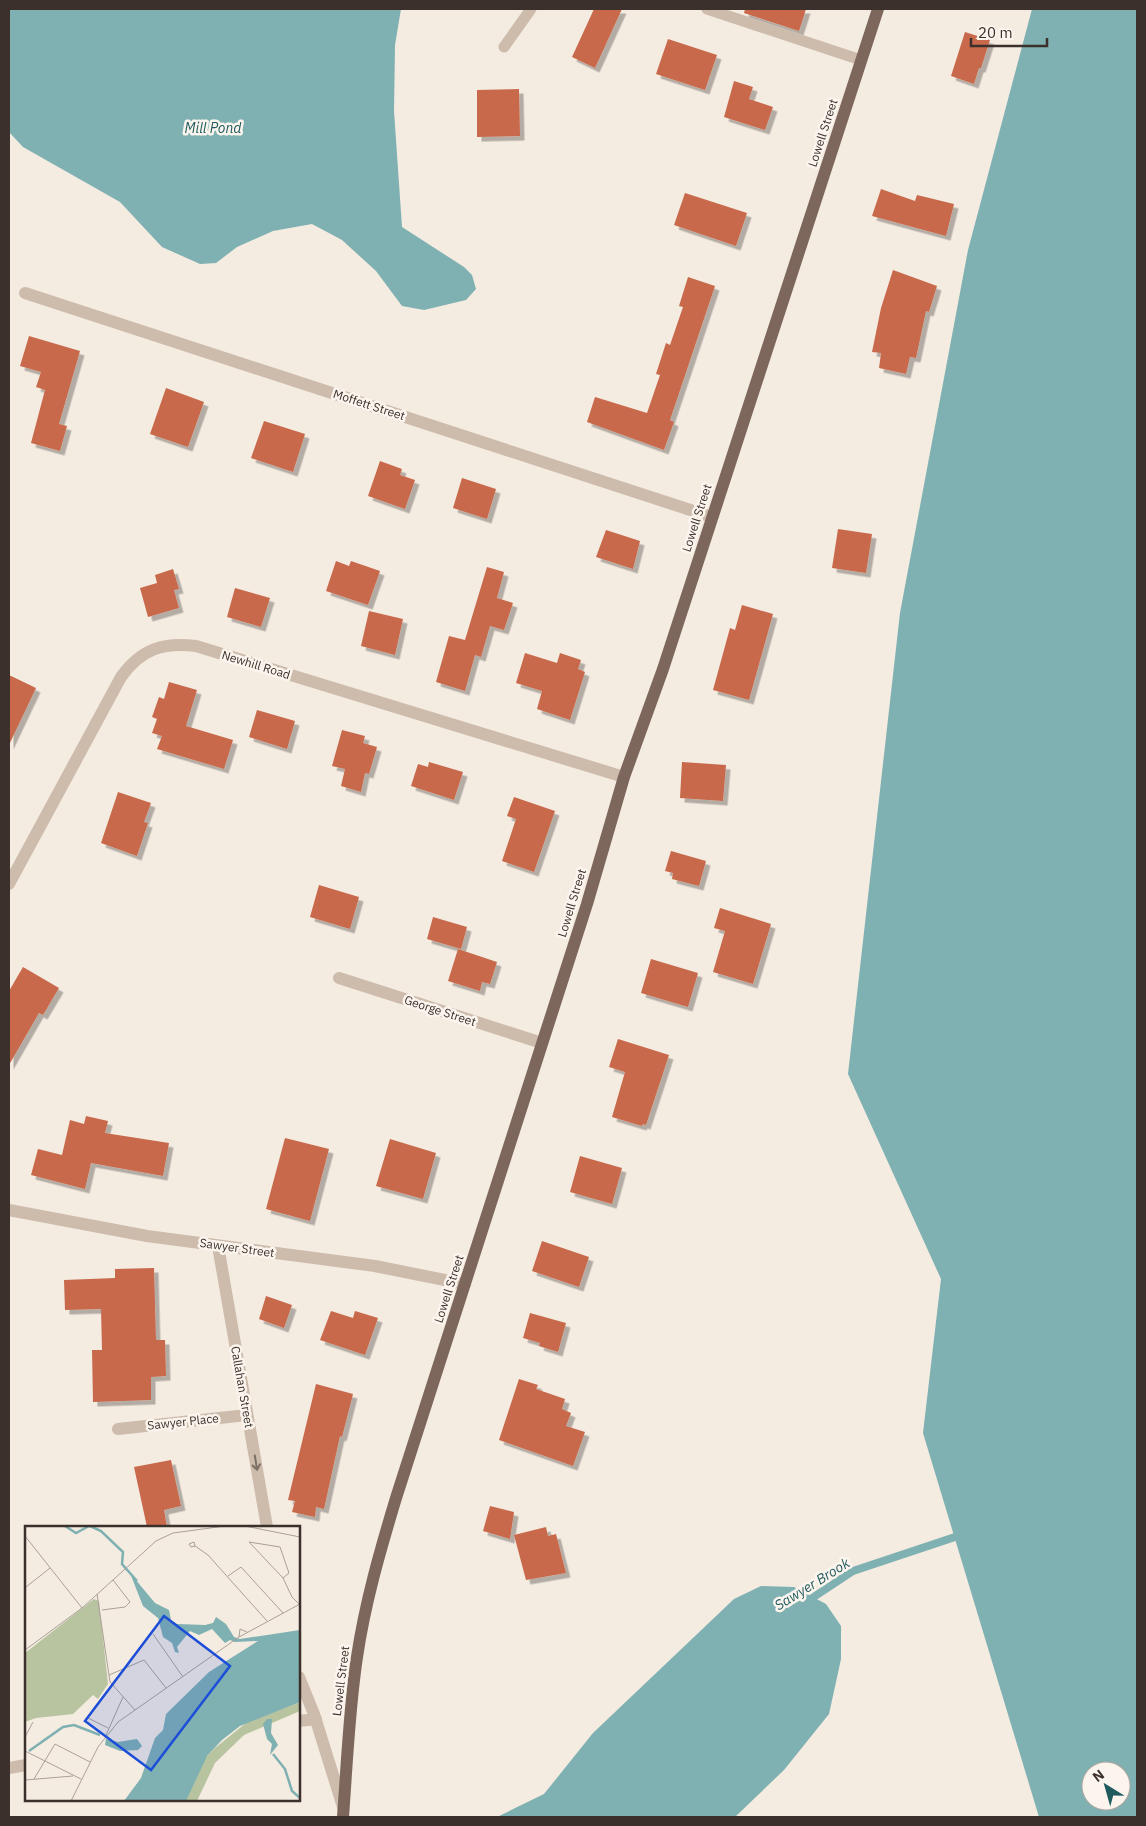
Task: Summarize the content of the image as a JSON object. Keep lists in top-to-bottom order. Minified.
{"streets":{"main road":["Lowell Street"],"street":["Moffett Street","Newhill Road","George Street","Sawyer Street","Callahan Street","Sawyer Place"]},"crossings":[["Lowell Street","Moffett Street"],["Lowell Street","Newhill Road"],["Lowell Street","George Street"],["Lowell Street","Sawyer Street"],["Sawyer Street","Callahan Street"],["Callahan Street","Sawyer Place"]],"one_way":["Callahan Street"],"water":["Mill Pond","Sawyer Brook"],"scale_bar":"20 m","north":"top left"}
